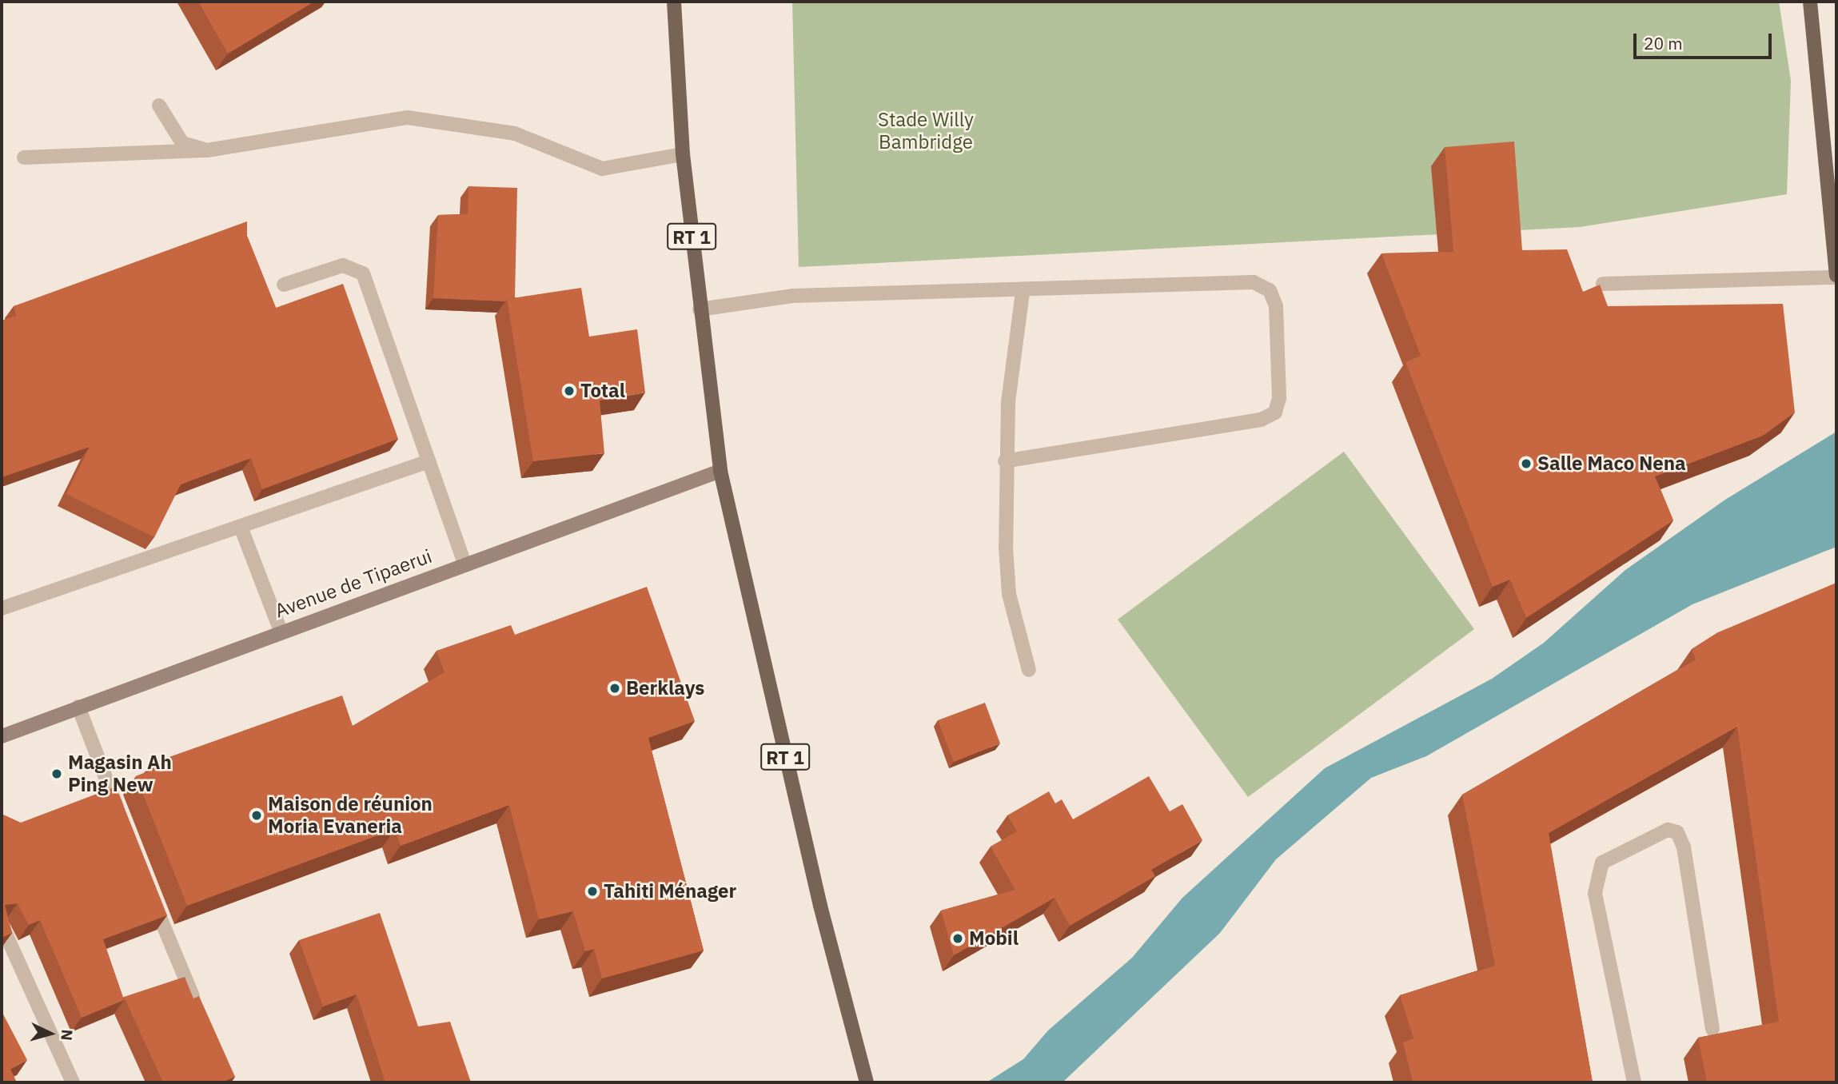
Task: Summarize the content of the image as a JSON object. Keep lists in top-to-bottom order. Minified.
{"streets":{"main road":["RT 1","Avenue de Tipaerui"]},"crossings":[["RT 1","Avenue de Tipaerui"]],"parks":["Stade Willy Bambridge"],"places":["Total","Salle Maco Nena","Berklays","Magasin Ah Ping New","Maison de réunion Moria Evaneria","Tahiti Ménager","Mobil"],"scale_bar":"20 m","north":"right"}
